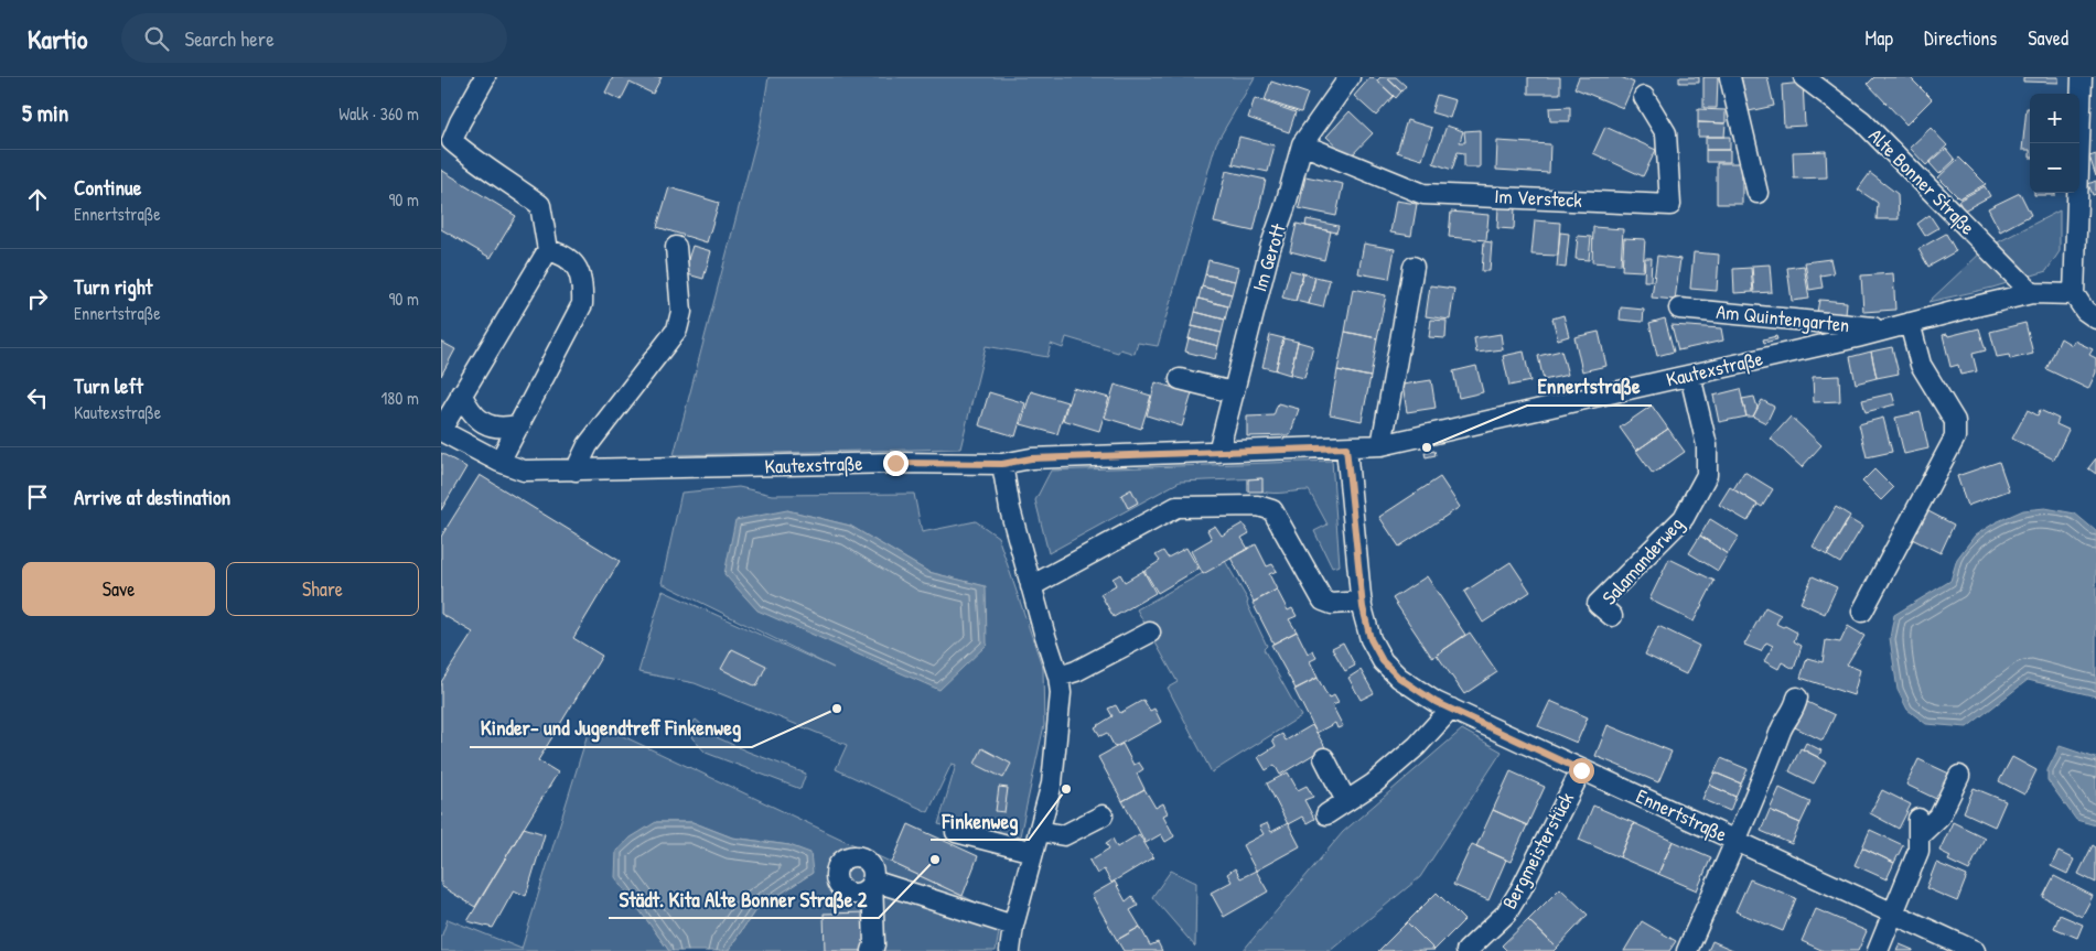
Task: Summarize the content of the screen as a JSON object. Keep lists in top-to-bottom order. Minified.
{"streets":{"street":["Alte Bonner Straße","Im Versteck","Im Gerott","Am Quintengarten","Kautexstraße","Salamanderweg","Ennertstraße","Bergmeisterstück"]},"crossings":[["Alte Bonner Straße","Kautexstraße"],["Im Versteck","Im Gerott"],["Im Gerott","Kautexstraße"],["Am Quintengarten","Kautexstraße"],["Kautexstraße","Salamanderweg"],["Kautexstraße","Ennertstraße"],["Ennertstraße","Bergmeisterstück"]],"places":["Ennertstraße","Kinder- und Jugendtreff Finkenweg","Finkenweg","Städt. Kita Alte Bonner Straße 2"],"page":{"header":"Kartio","search":"Search here","nav":["Map","Directions","Saved"],"heading":["5 min","Walk · 360 m"],"map_buttons":["+","−"],"list":[["Continue","Ennertstraße","90 m"],["Turn right","Ennertstraße","90 m"],["Turn left","Kautexstraße","180 m"],"Arrive at destination"],"buttons":["Save","Share"]}}
